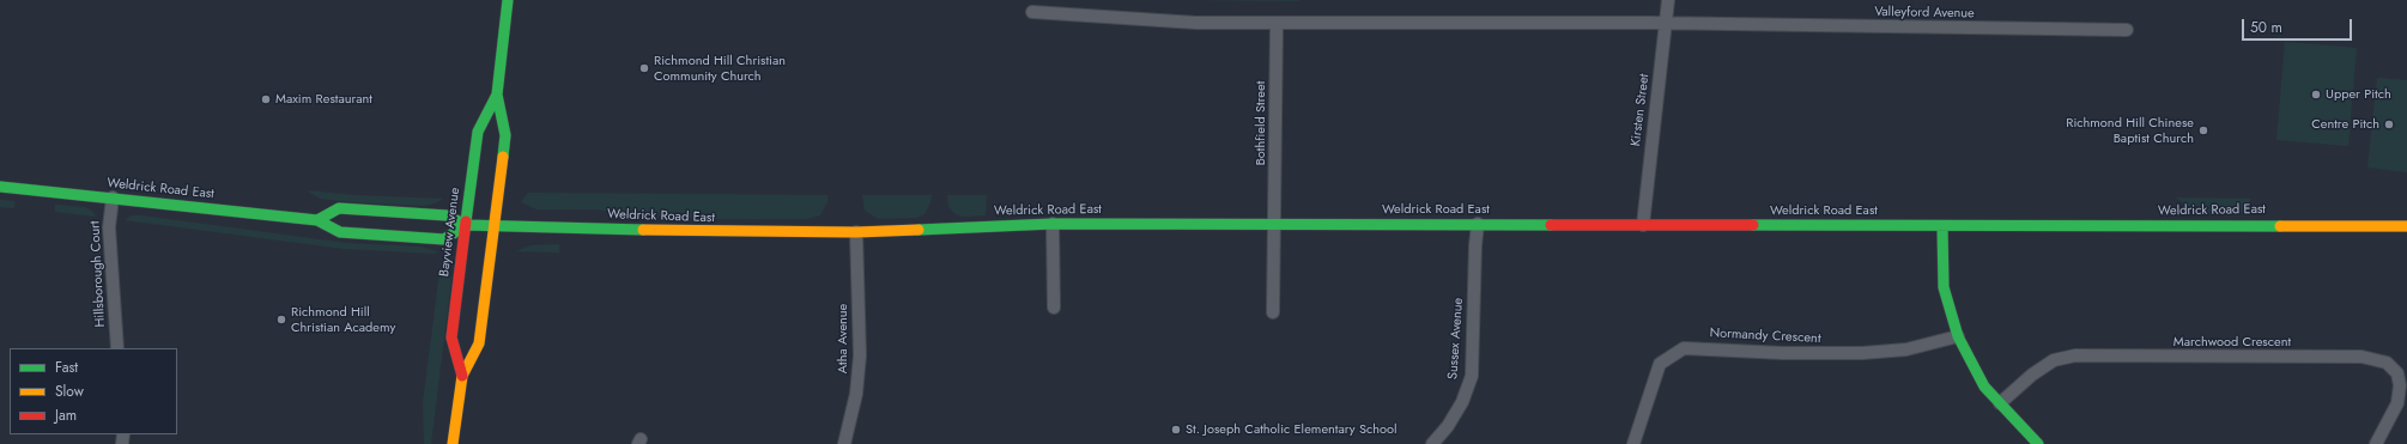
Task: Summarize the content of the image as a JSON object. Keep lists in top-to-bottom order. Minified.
{"streets":{"street":["Valleyford Avenue","Kirsten Street","Bothfield Street","Weldrick Road East","Bayview Avenue","Hillsborough Court","Normandy Crescent","Atha Avenue","Sussex Avenue","Marchwood Crescent"]},"crossings":[["Valleyford Avenue","Kirsten Street"],["Valleyford Avenue","Bothfield Street"],["Kirsten Street","Weldrick Road East"],["Bothfield Street","Weldrick Road East"],["Weldrick Road East","Bayview Avenue"],["Weldrick Road East","Hillsborough Court"],["Weldrick Road East","Atha Avenue"],["Weldrick Road East","Sussex Avenue"]],"places":["Richmond Hill Christian Community Church","Upper Pitch","Maxim Restaurant","Centre Pitch","Richmond Hill Chinese Baptist Church","Richmond Hill Christian Academy","St. Joseph Catholic Elementary School"],"legend":["Fast","Slow","Jam"],"scale_bar":"50 m"}
